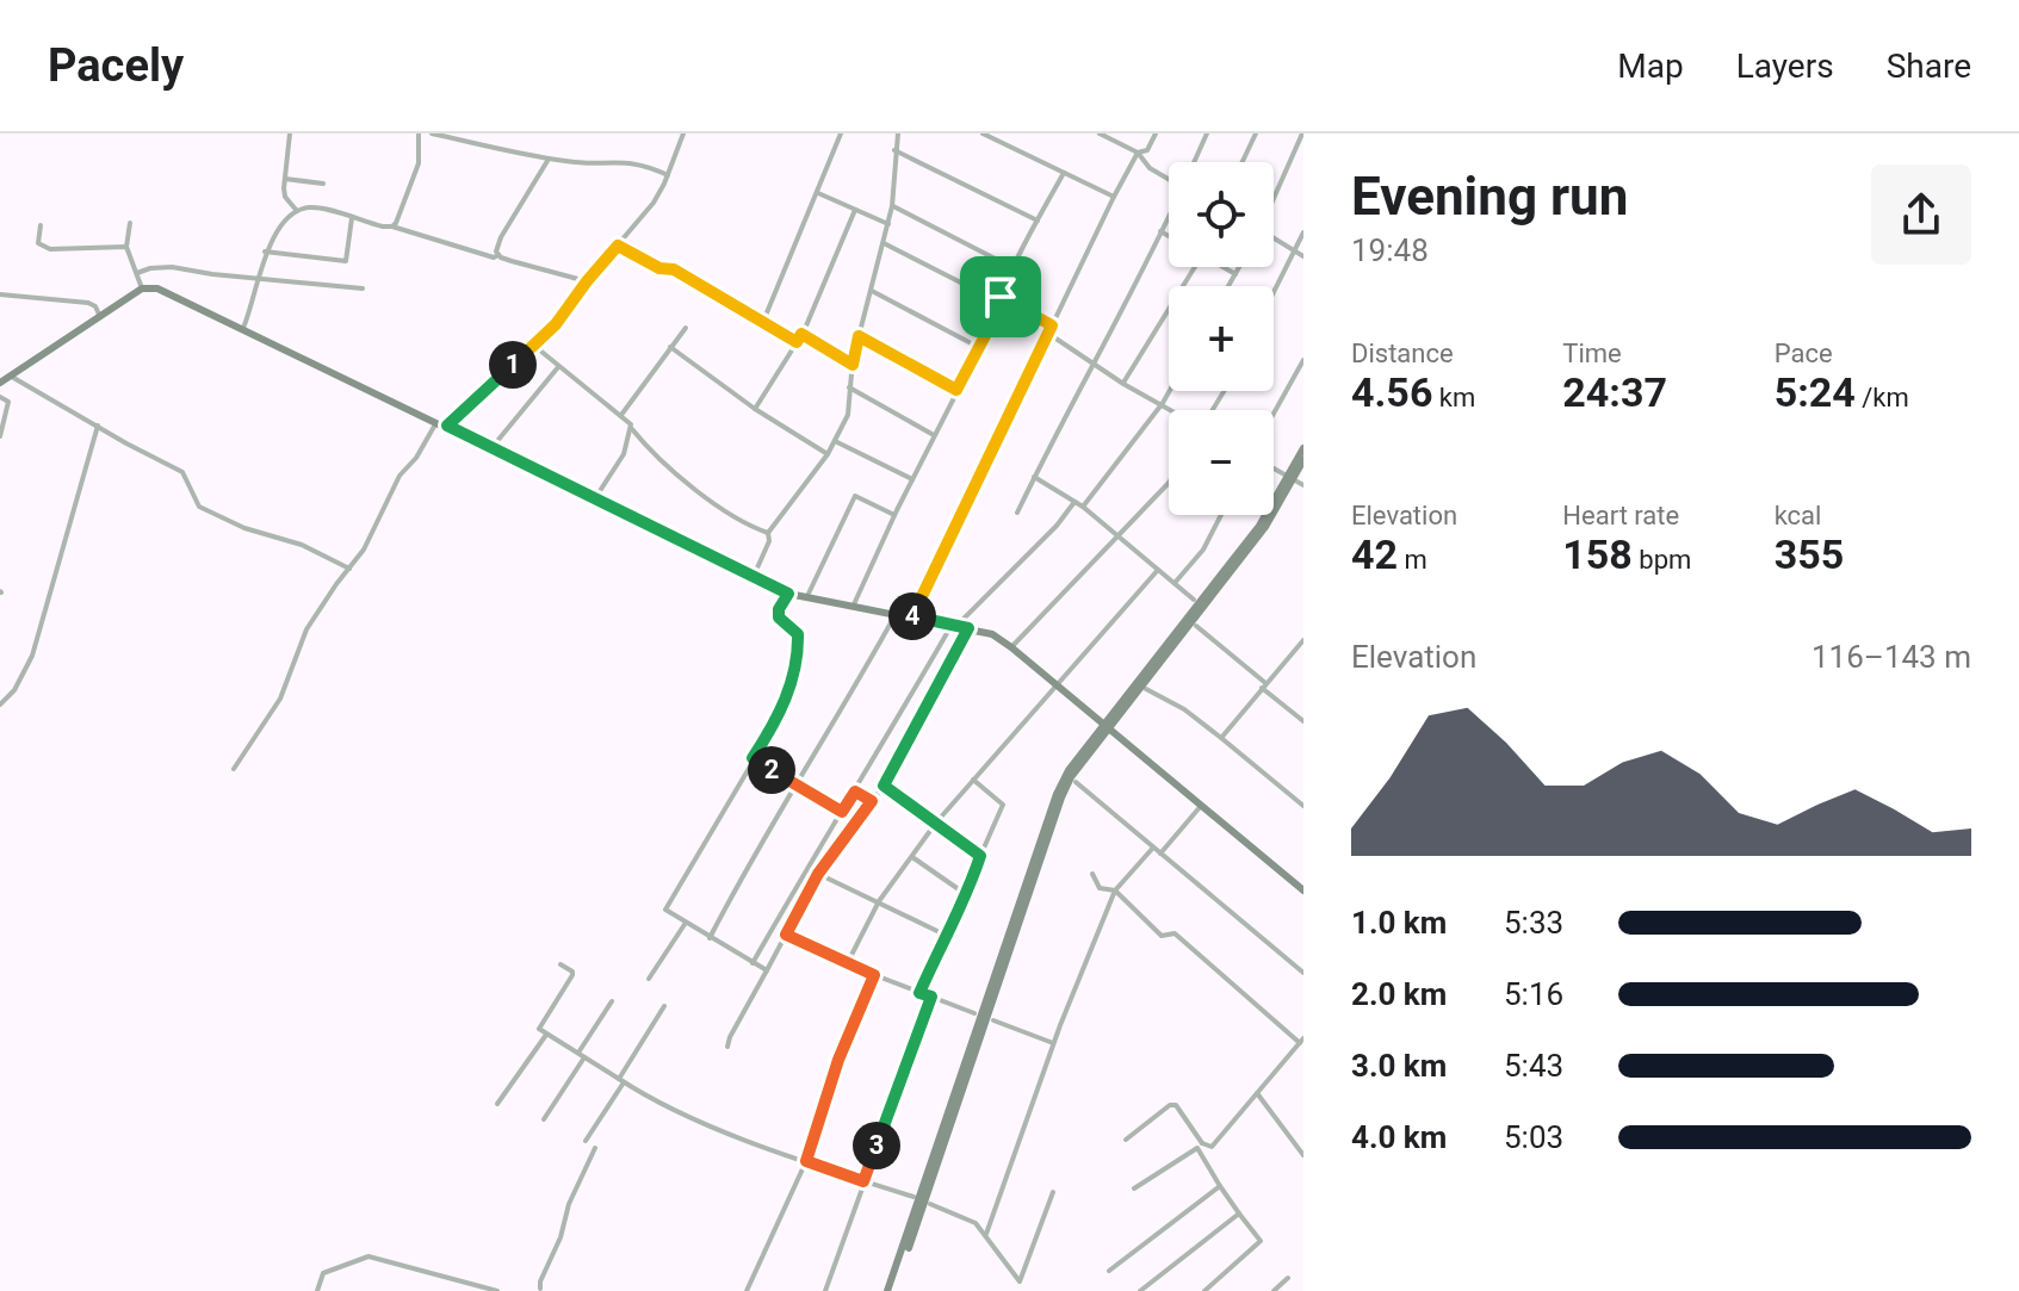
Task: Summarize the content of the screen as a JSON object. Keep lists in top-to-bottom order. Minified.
{"page":{"header":"Pacely","nav":["Map","Layers","Share"],"heading":["Evening run","19:48"],"map_buttons":["+","−"],"stats":[["Distance","4.56 km"],["Time","24:37"],["Pace","5:24 /km"],["Elevation","42 m"],["Heart rate","158 bpm"],["kcal","355"]],"pins":["1","4","2","3"],"chart":["Elevation","116–143 m"],"list":[{"name":"1.0 km","note":"5:33"},{"name":"2.0 km","note":"5:16"},{"name":"3.0 km","note":"5:43"},{"name":"4.0 km","note":"5:03"}]}}
